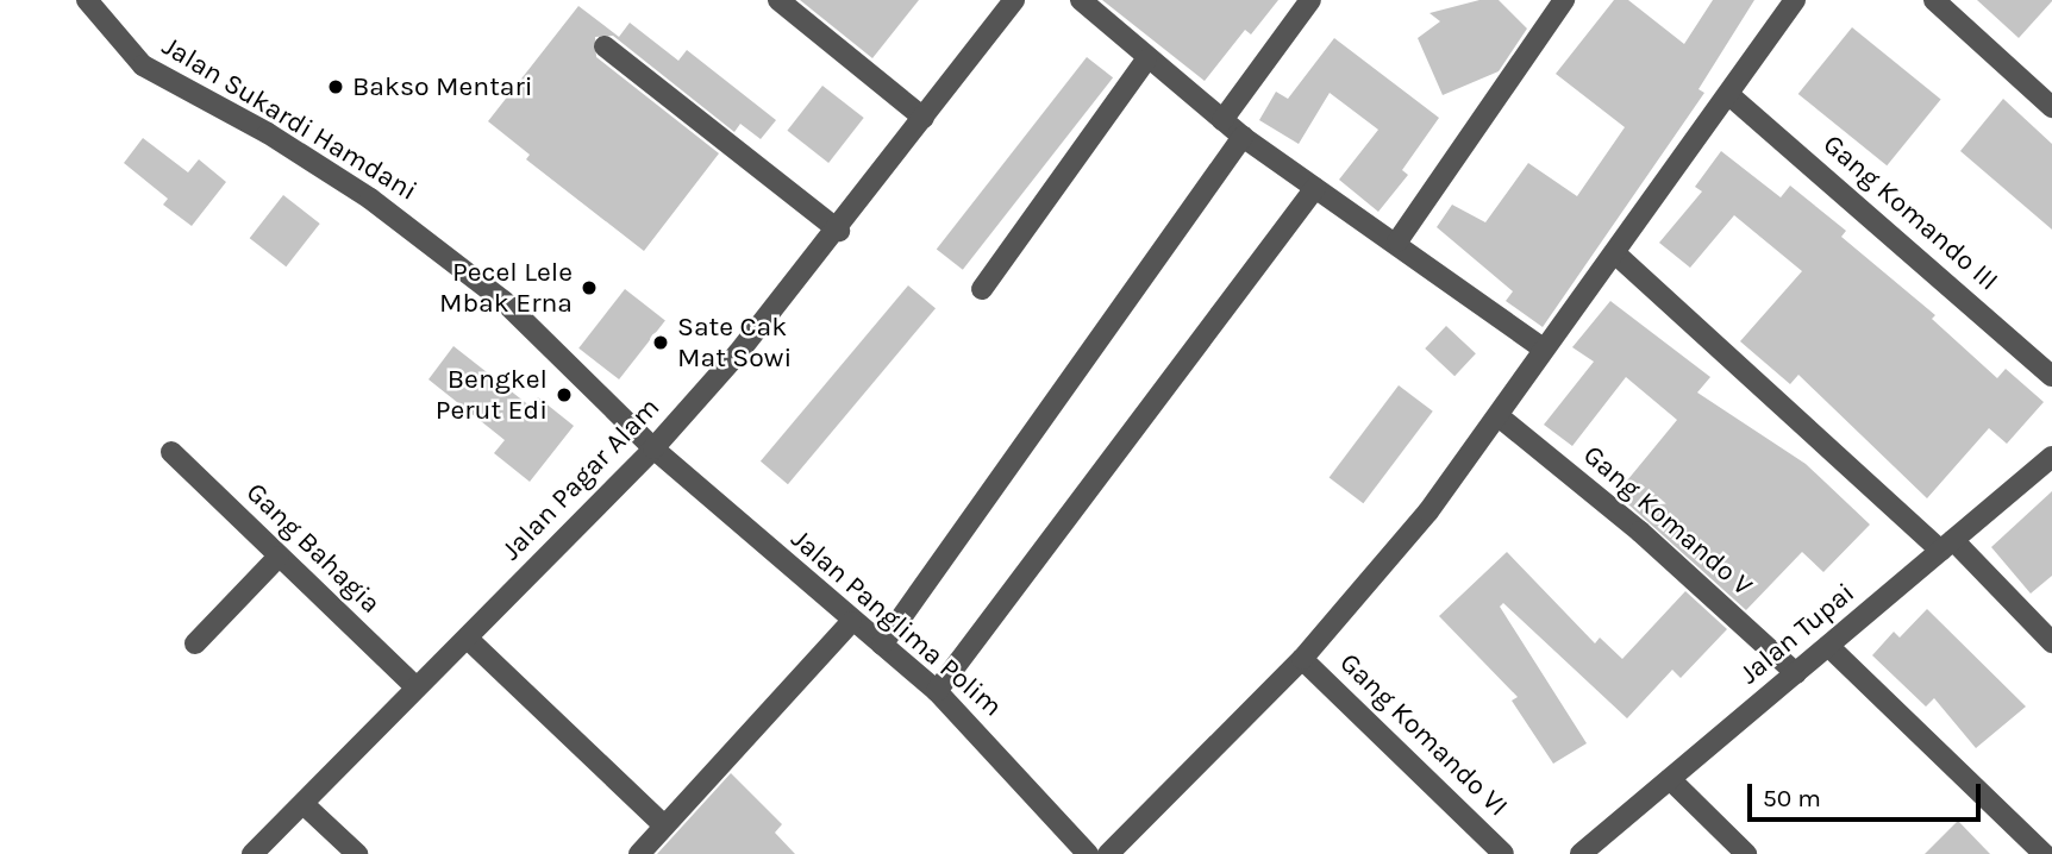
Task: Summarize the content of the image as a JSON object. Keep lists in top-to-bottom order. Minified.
{"streets":{"street":["Jalan Sukardi Hamdani","Gang Komando III","Jalan Pagar Alam","Gang Komando V","Gang Bahagia","Jalan Panglima Polim","Jalan Tupai","Gang Komando VI"]},"crossings":[["Jalan Sukardi Hamdani","Jalan Pagar Alam"],["Jalan Sukardi Hamdani","Jalan Panglima Polim"],["Jalan Pagar Alam","Gang Bahagia"],["Jalan Pagar Alam","Jalan Panglima Polim"],["Gang Komando V","Jalan Tupai"]],"places":["Bakso Mentari","Pecel Lele Mbak Erna","Sate Cak Mat Sowi","Bengkel Perut Edi"],"scale_bar":"50 m"}
